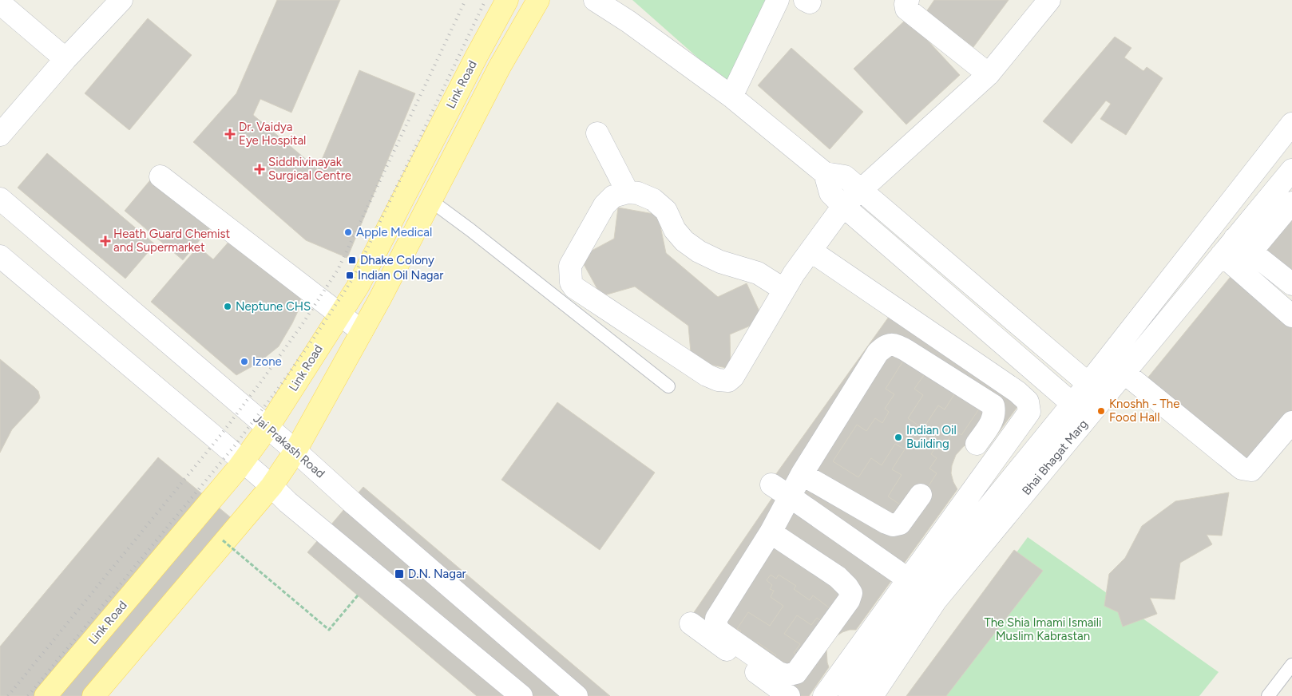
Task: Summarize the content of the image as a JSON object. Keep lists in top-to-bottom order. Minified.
{"streets":{"main road":["Link Road"],"street":["Jai Prakash Road","Bhai Bhagat Marg"]},"crossings":[["Link Road","Jai Prakash Road"]],"parks":["The Shia Imami Ismaili Muslim Kabrastan"],"places":{"health":["Dr. Vaidya Eye Hospital","Siddhivinayak Surgical Centre","Heath Guard Chemist and Supermarket"],"other":["Apple Medical","Neptune CHS","Izone","Knoshh - The Food Hall","Indian Oil Building"],"transit":["Dhake Colony","Indian Oil Nagar","D.N. Nagar"]}}
